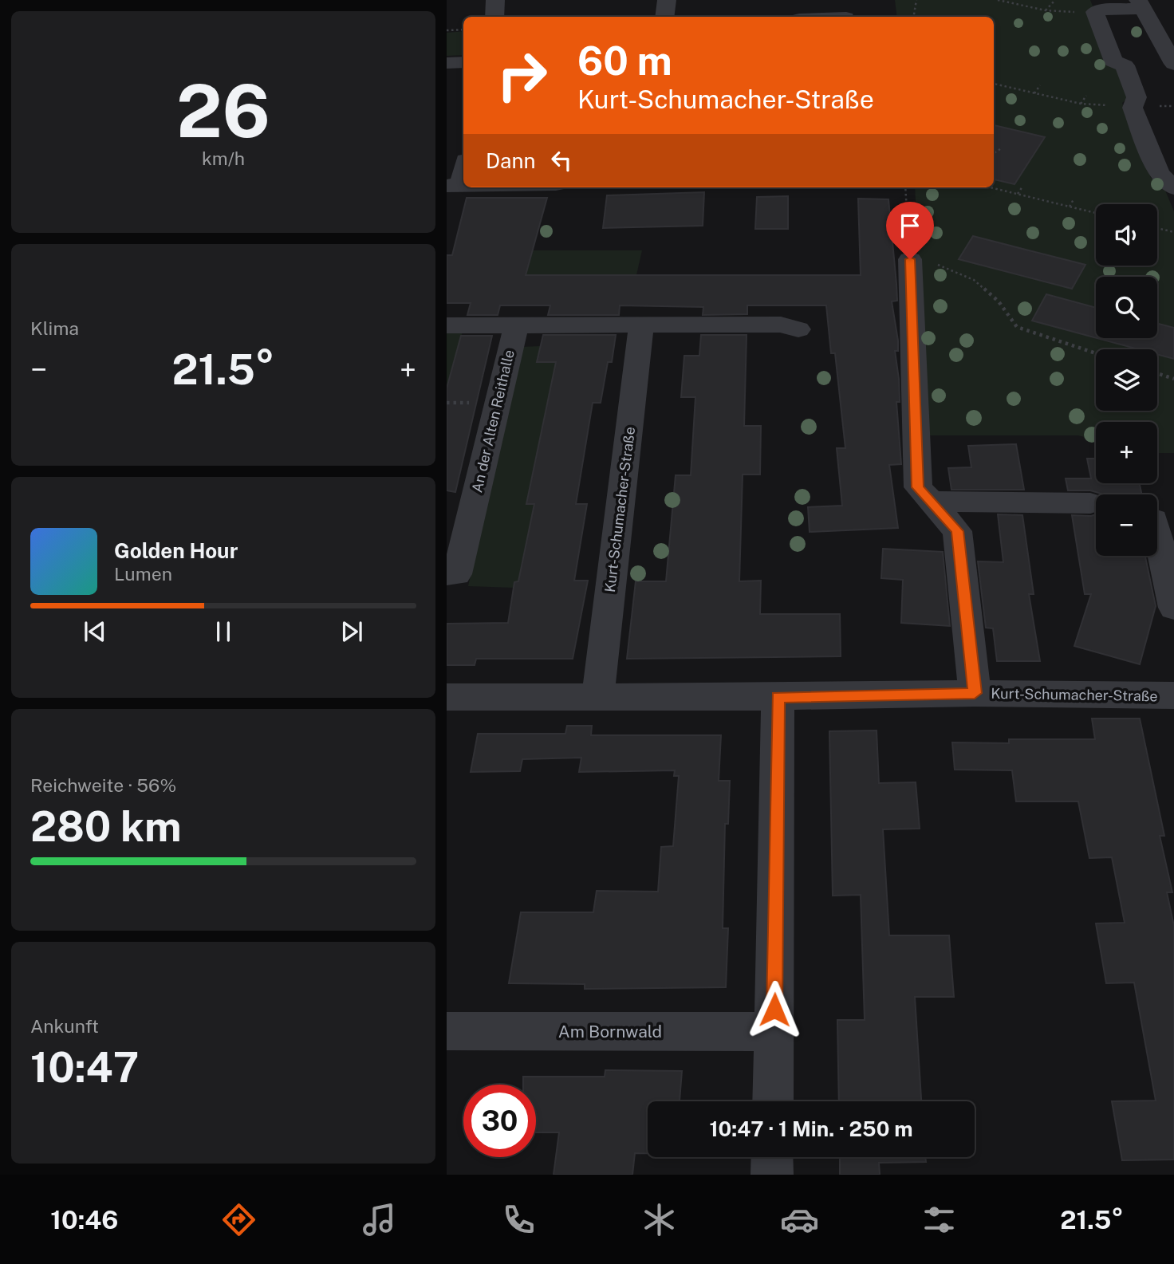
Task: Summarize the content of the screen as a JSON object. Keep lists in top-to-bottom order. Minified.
{"streets":{"street":["An der Alten Reithalle","Kurt-Schumacher-Straße","Am Bornwald"]},"page":{"tile":[["26","km/h"],"Klima",["Reichweite · 56%","280 km"],["Ankunft","10:47"]],"turn":["60 m","Kurt-Schumacher-Straße"],"then":"Dann","map_buttons":["+","−"],"heat":["−","21.5°","+"],"song":["Golden Hour","Lumen"],"limit":"30","trip":"10:47 · 1 Min. · 250 m","tabs":["10:46","21.5°"]}}
